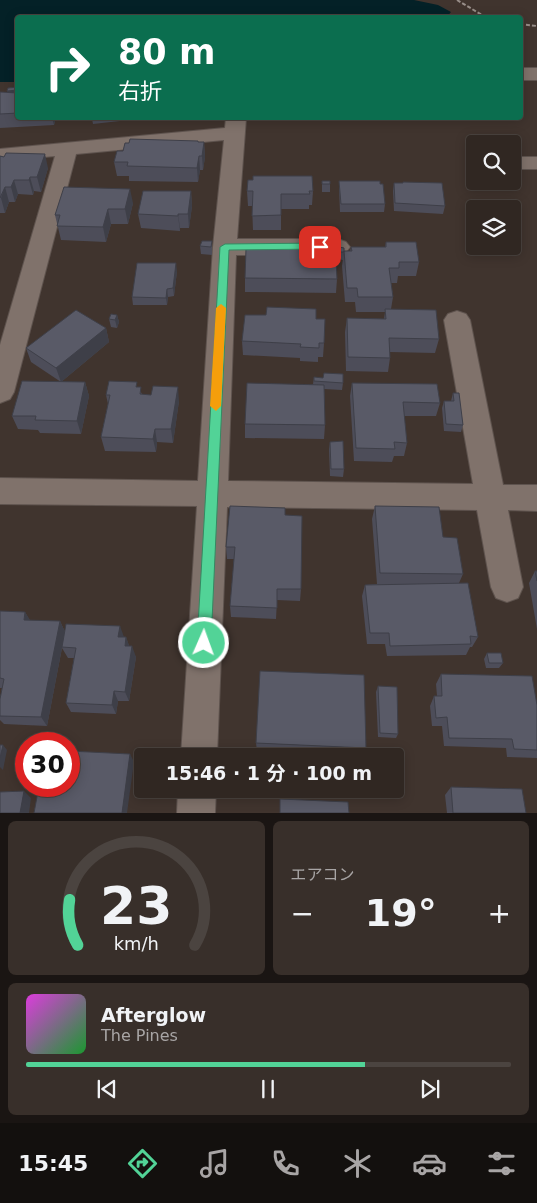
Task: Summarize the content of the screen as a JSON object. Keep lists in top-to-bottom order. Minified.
{"page":{"turn":["80 m","右折"],"limit":"30","trip":"15:46 · 1 分 · 100 m","tile":"エアコン","heat":["−","19°","+"],"song":["Afterglow","The Pines"],"tabs":"15:45","gauge":["23","km/h"]}}
